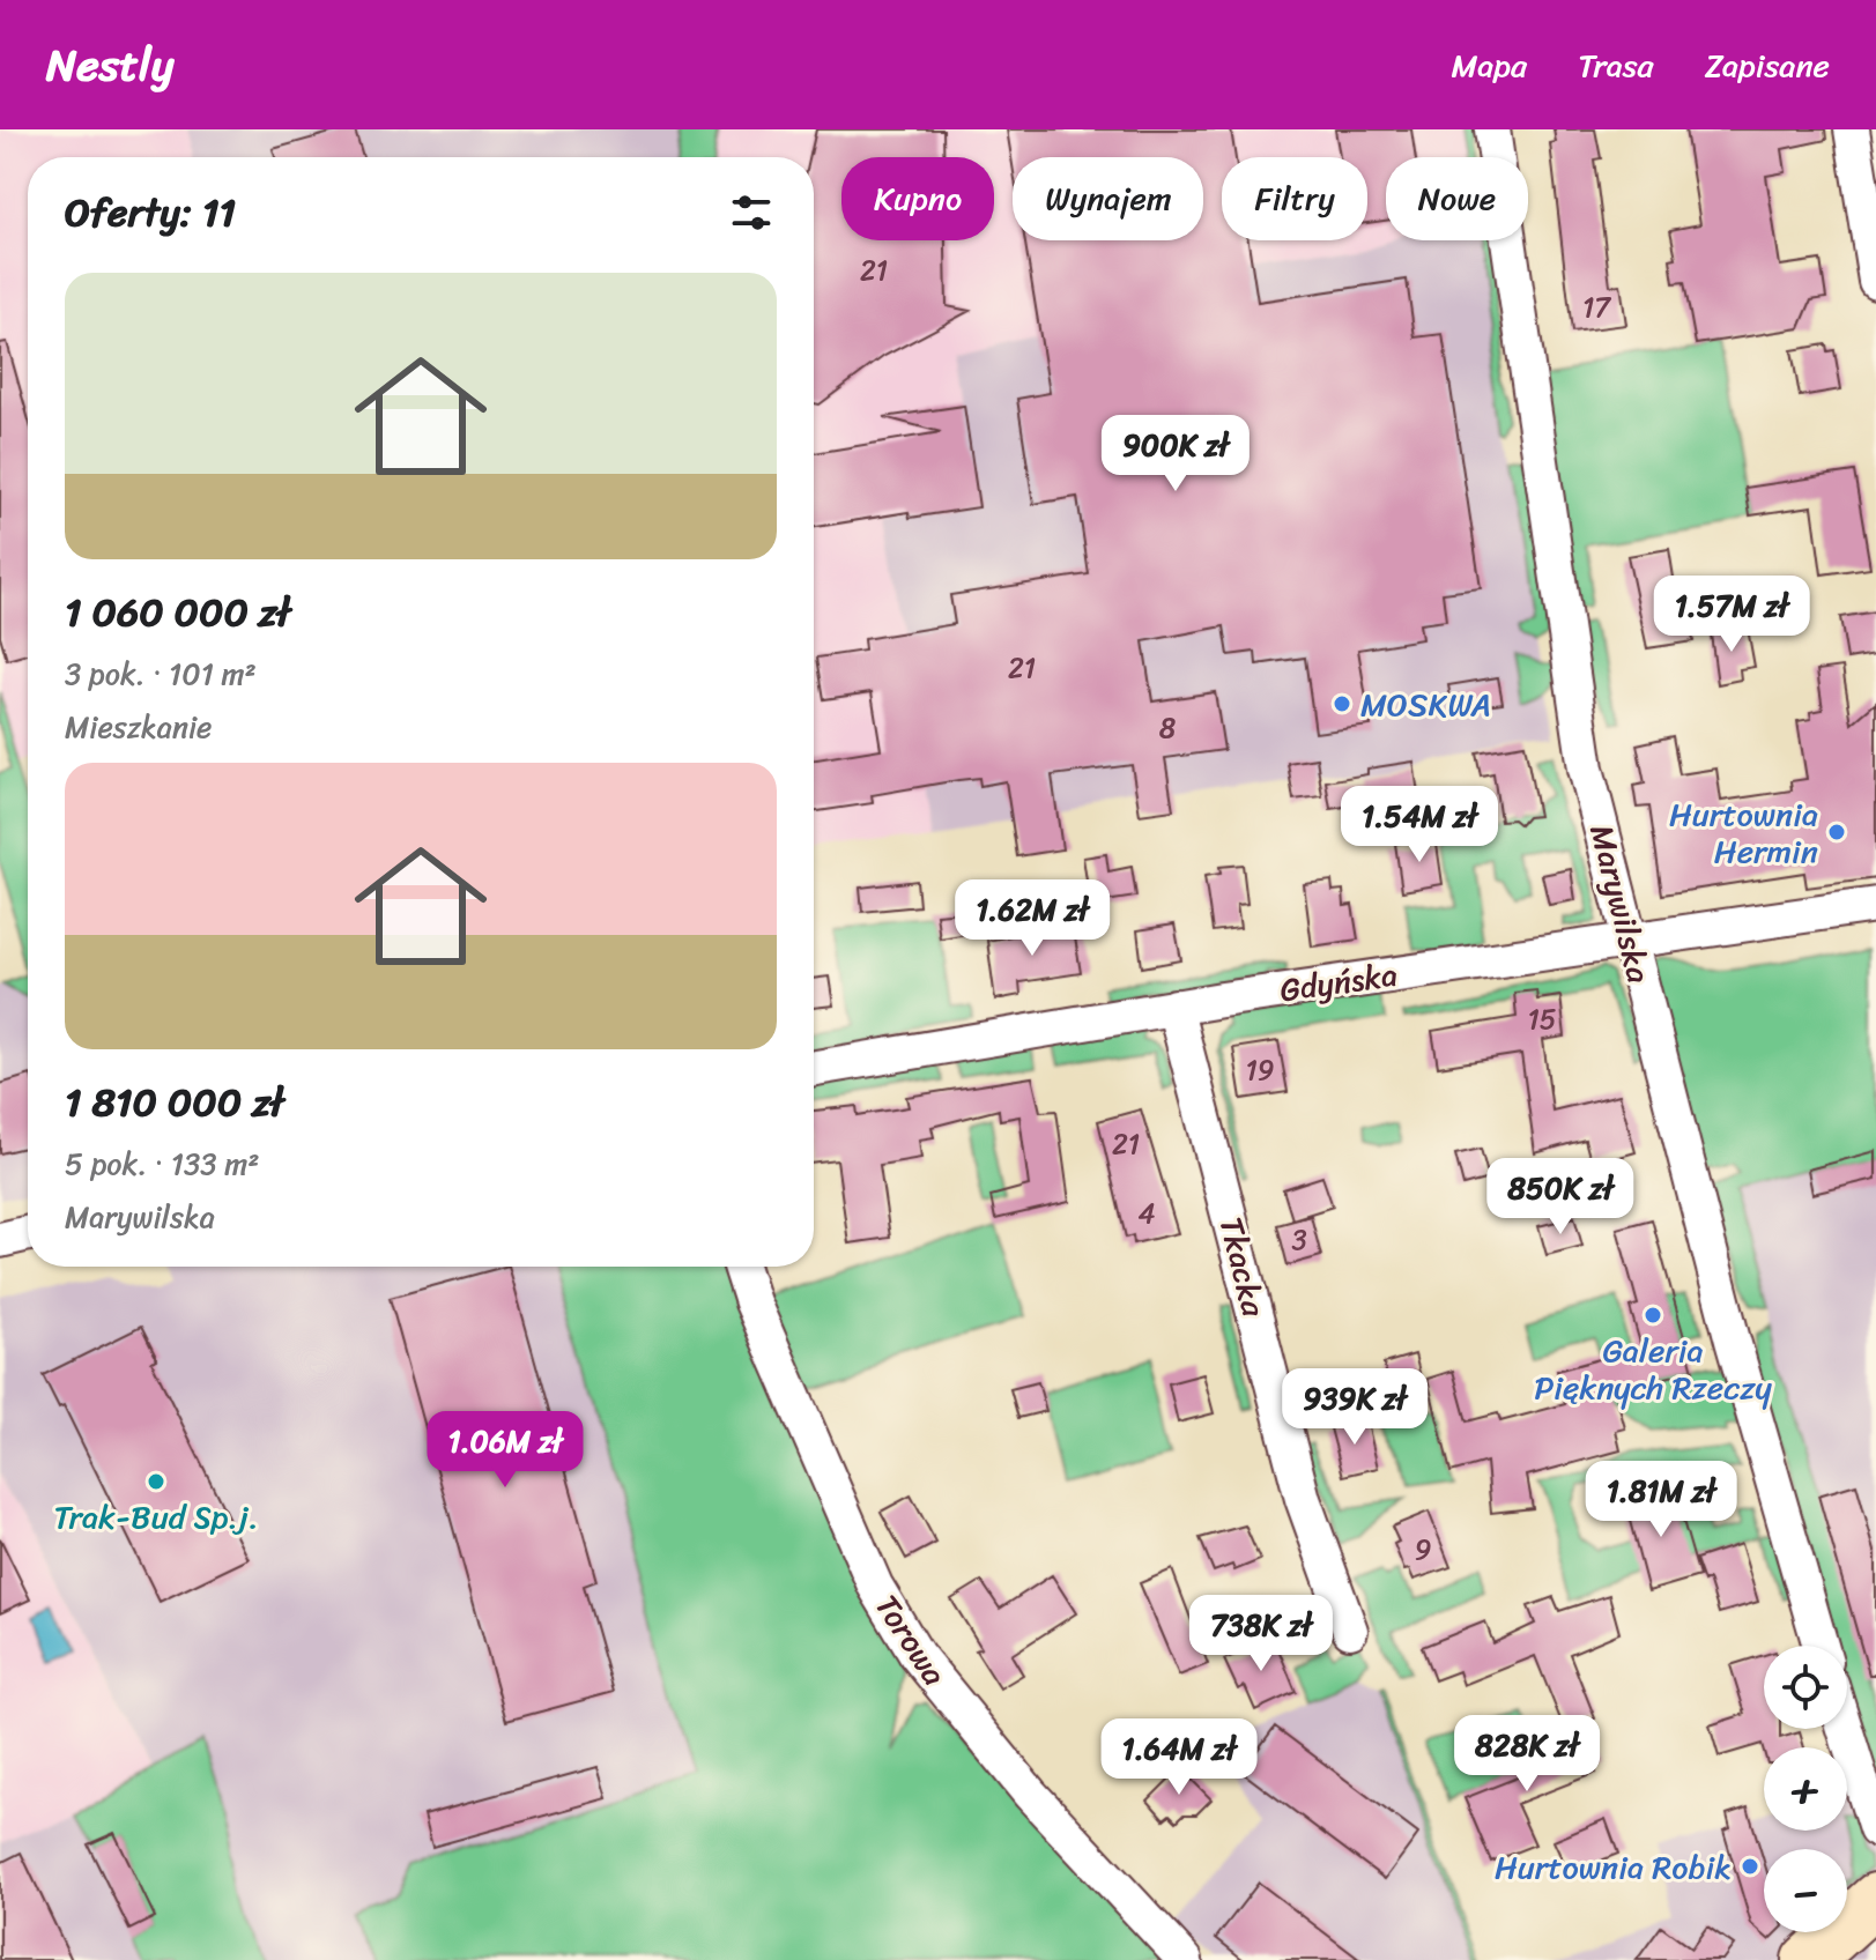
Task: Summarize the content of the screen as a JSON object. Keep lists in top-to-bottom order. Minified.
{"streets":{"street":["Marywilska","Gdyńska","Tkacka","Torowa"]},"crossings":[["Marywilska","Gdyńska"],["Gdyńska","Tkacka"]],"places":["MOSKWA","Hurtownia Hermin","Galeria Pięknych Rzeczy","Trak-Bud Sp.j.","Hurtownia Robik"],"house_numbers":["21","17","21","8","15","19","21","4","3","9"],"page":{"header":"Nestly","nav":["Mapa","Trasa","Zapisane"],"chip":["Kupno","Wynajem","Filtry","Nowe"],"heading":"Oferty: 11","list":[{"name":"1 060 000 zł","note":"3 pok. · 101 m² · Mieszkanie"},{"name":"1 810 000 zł","note":"5 pok. · 133 m² · Marywilska"}],"price":["900K zł","1.57M zł","1.54M zł","1.62M zł","850K zł","939K zł","1.06M zł","1.81M zł","738K zł","828K zł","1.64M zł"],"map_buttons":["+","−"]}}
